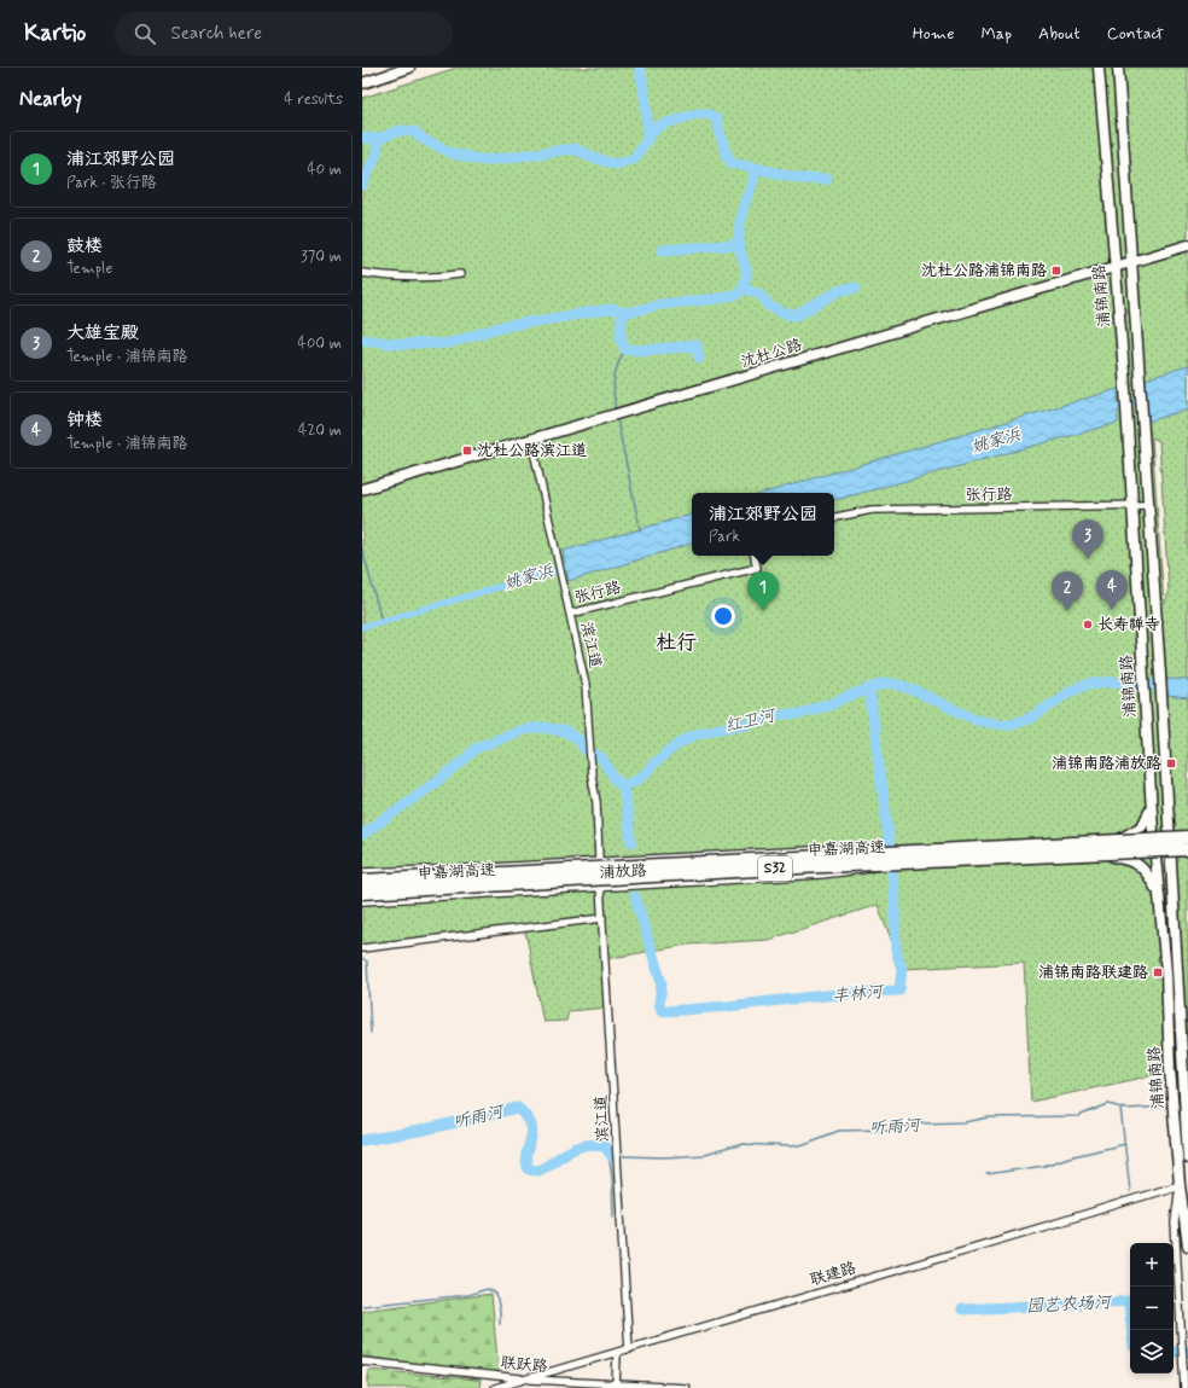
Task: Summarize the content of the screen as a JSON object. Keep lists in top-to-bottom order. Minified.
{"streets":{"highway":["申嘉湖高速","S32"],"main road":["浦锦南路","沈杜公路"],"street":["张行路","滨江道","浦放路","联建路","联跃路"]},"crossings":[["浦锦南路","沈杜公路"],["浦锦南路","张行路"],["浦锦南路","联建路"],["沈杜公路","滨江道"],["张行路","滨江道"],["滨江道","浦放路"],["滨江道","联建路"],["联建路","联跃路"]],"districts":["杜行"],"water":["姚家浜","红卫河","丰林河","听雨河","园艺农场河"],"places":{"transit":["沈杜公路浦锦南路","沈杜公路滨江道","浦锦南路浦放路","浦锦南路联建路"],"other":["长寿禅寺"]},"page":{"header":"Kartio","search":"Search here","nav":["Home","Map","About","Contact"],"heading":["Nearby","4 results"],"list":[{"mark":"1","name":"浦江郊野公园","note":"Park · 张行路","value":"40 m"},{"mark":"2","name":"鼓楼","note":"Temple","value":"370 m"},{"mark":"3","name":"大雄宝殿","note":"Temple · 浦锦南路","value":"400 m"},{"mark":"4","name":"钟楼","note":"Temple · 浦锦南路","value":"420 m"}],"popup":["浦江郊野公园","Park"],"pins":["3","4","1","2"],"map_buttons":["+","−"]}}
